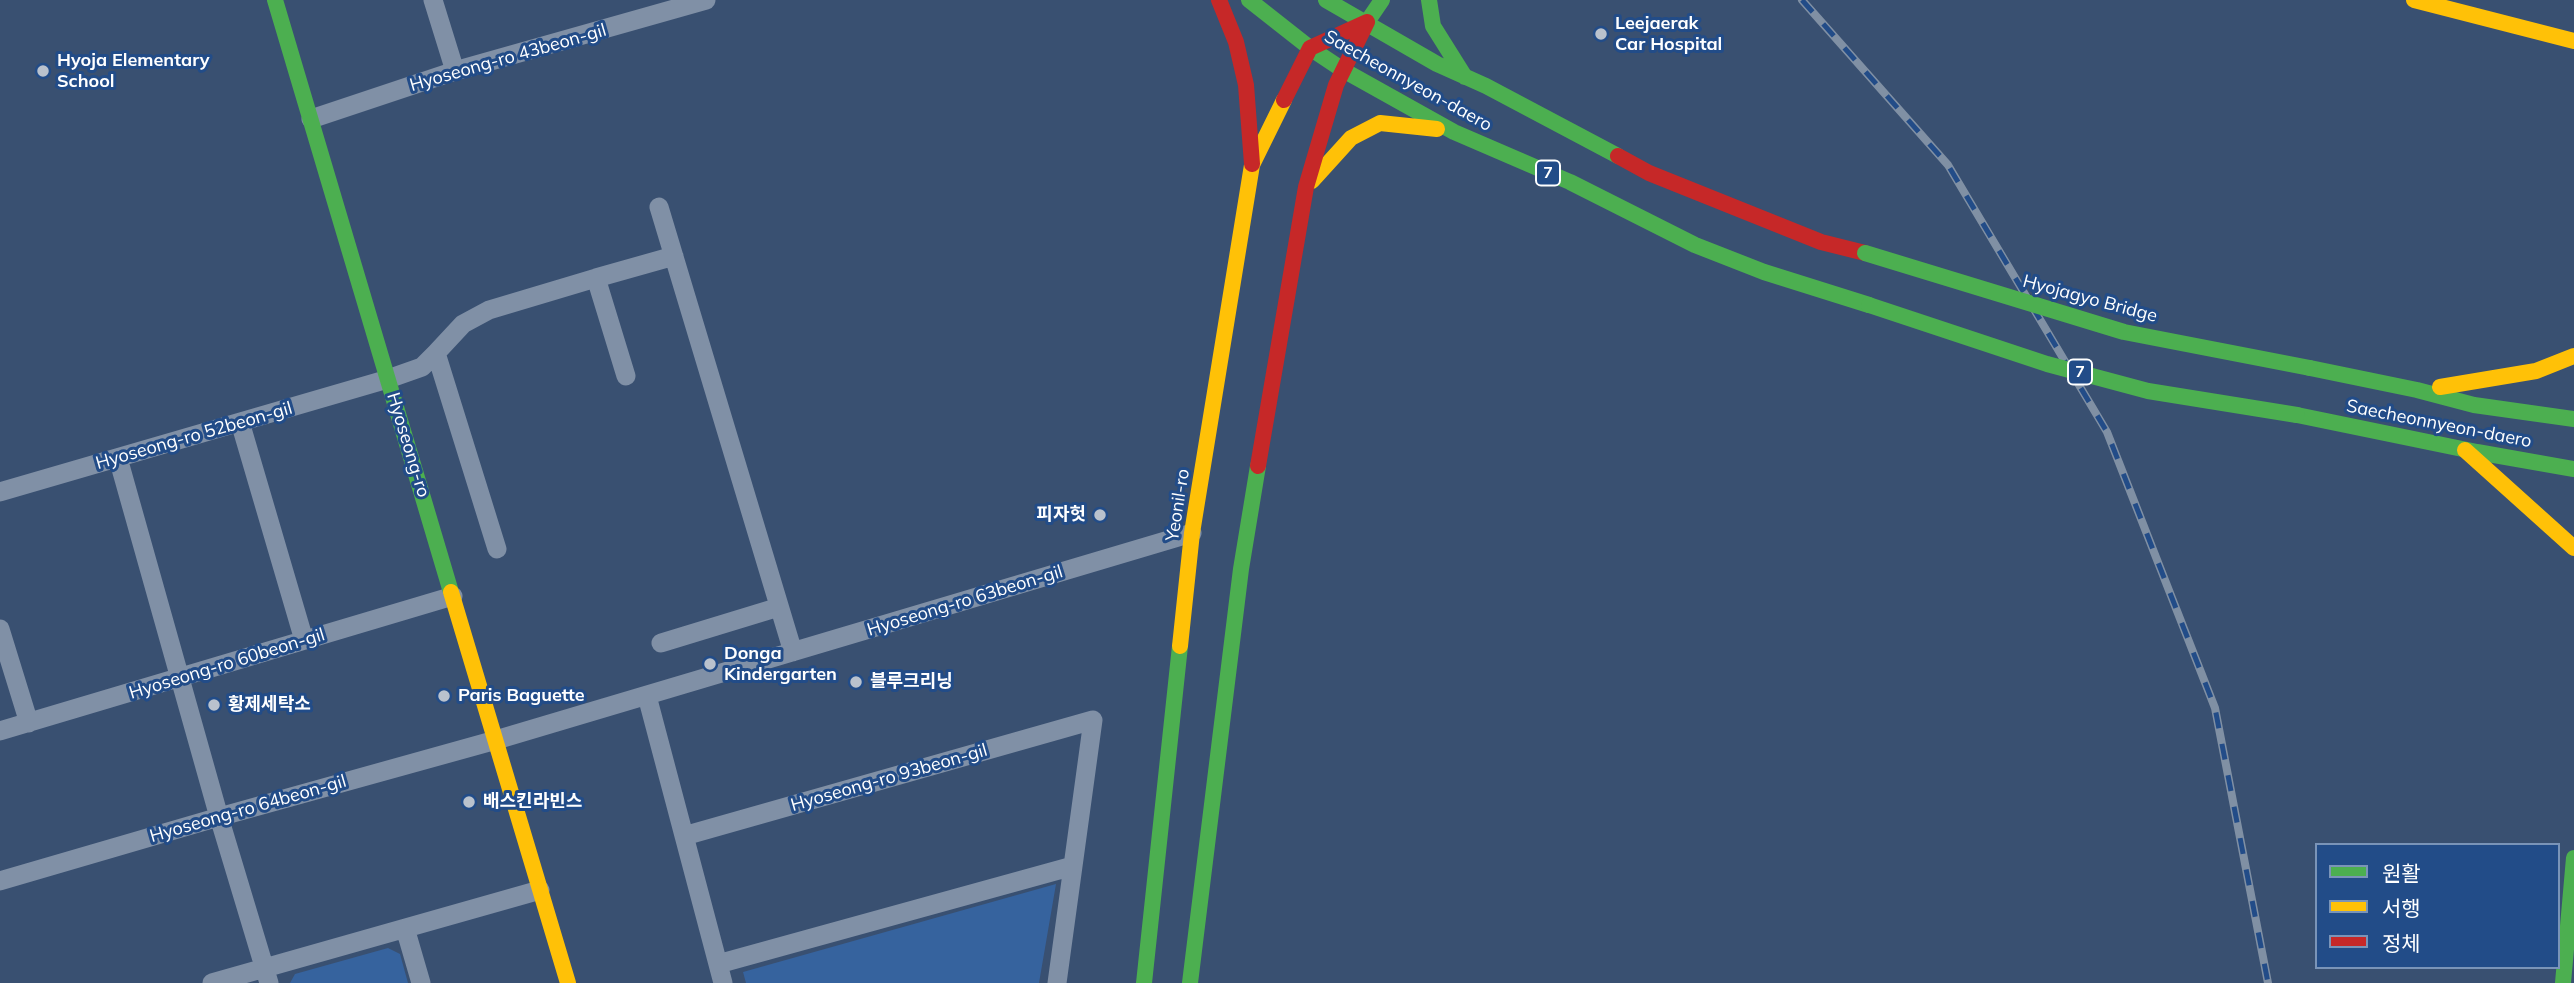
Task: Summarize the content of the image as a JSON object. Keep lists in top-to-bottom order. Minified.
{"streets":{"main road":["Saecheonnyeon-daero","7","Hyojagyo Bridge","Hyoseong-ro","Yeonil-ro"],"street":["Hyoseong-ro 43beon-gil","Hyoseong-ro 52beon-gil","Hyoseong-ro 63beon-gil","Hyoseong-ro 60beon-gil","Hyoseong-ro 93beon-gil","Hyoseong-ro 64beon-gil"]},"crossings":[["Hyoseong-ro 43beon-gil","Hyoseong-ro"],["Saecheonnyeon-daero","Hyojagyo Bridge"],["Saecheonnyeon-daero","Yeonil-ro"],["Hyoseong-ro 52beon-gil","Hyoseong-ro"],["Hyoseong-ro","Hyoseong-ro 63beon-gil"],["Hyoseong-ro","Hyoseong-ro 60beon-gil"],["Hyoseong-ro","Hyoseong-ro 64beon-gil"],["Yeonil-ro","Hyoseong-ro 63beon-gil"],["Hyoseong-ro 63beon-gil","Hyoseong-ro 64beon-gil"]],"places":["Leejaerak Car Hospital","Hyoja Elementary School","피자헛","Donga Kindergarten","블루크리닝","Paris Baguette","황제세탁소","배스킨라빈스"],"legend":["원활","서행","정체"]}
